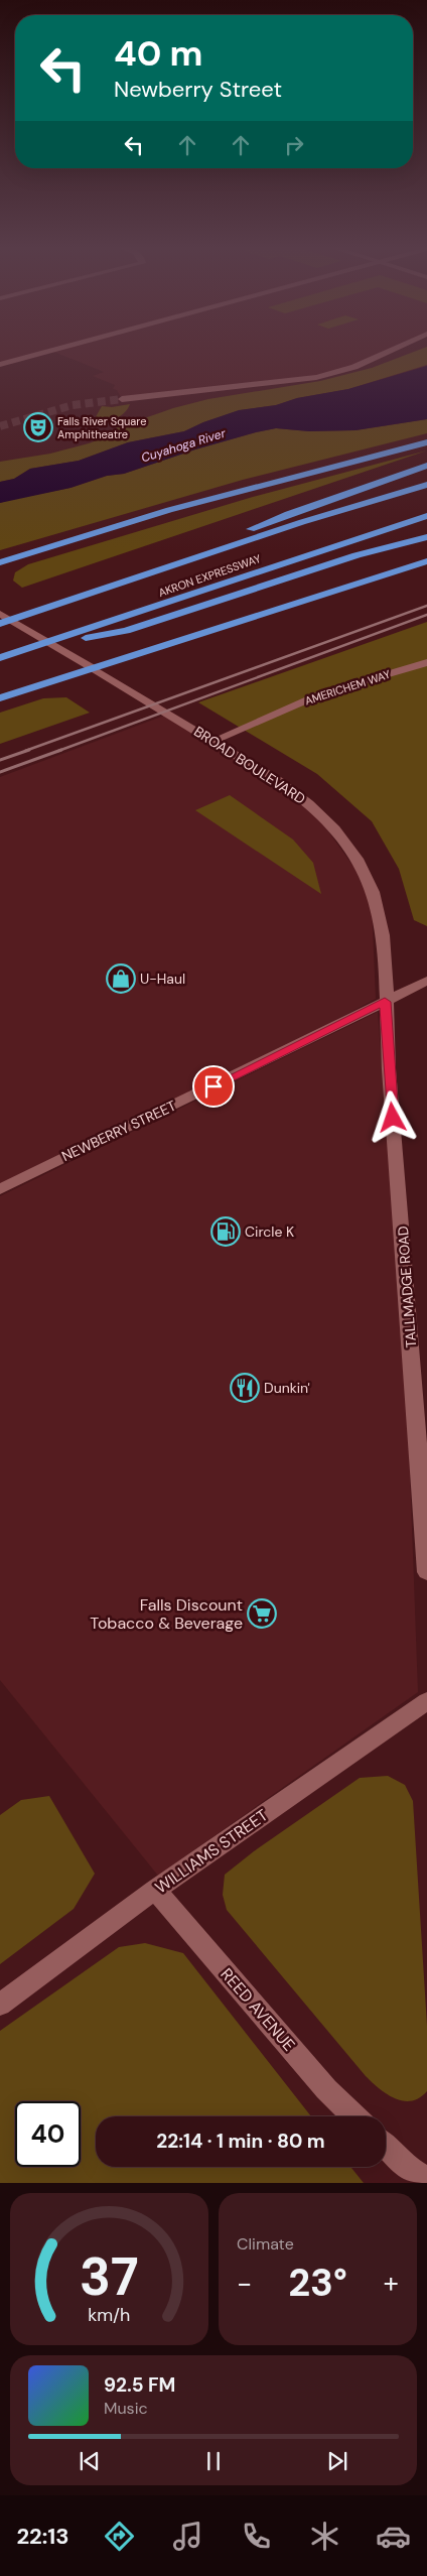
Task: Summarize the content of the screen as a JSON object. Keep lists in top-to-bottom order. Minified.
{"streets":{"highway":["AKRON EXPRESSWAY"],"street":["AMERICHEM WAY","BROAD BOULEVARD","NEWBERRY STREET","TALLMADGE ROAD","WILLIAMS STREET","REED AVENUE"]},"crossings":[["AMERICHEM WAY","BROAD BOULEVARD"],["BROAD BOULEVARD","NEWBERRY STREET"],["BROAD BOULEVARD","TALLMADGE ROAD"],["NEWBERRY STREET","TALLMADGE ROAD"],["WILLIAMS STREET","REED AVENUE"]],"water":["Cuyahoga River"],"places":{"theatre":["Falls River Square Amphitheatre"],"shop":["U-Haul"],"fuel station":["Circle K"],"restaurant":["Dunkin'"],"supermarket":["Falls Discount Tobacco & Beverage"]},"page":{"turn":["40 m","Newberry Street"],"limit":"40","trip":"22:14 · 1 min · 80 m","tile":"Climate","heat":["−","23°","+"],"song":["92.5 FM","Music"],"tabs":"22:13","gauge":["37","km/h"]}}
